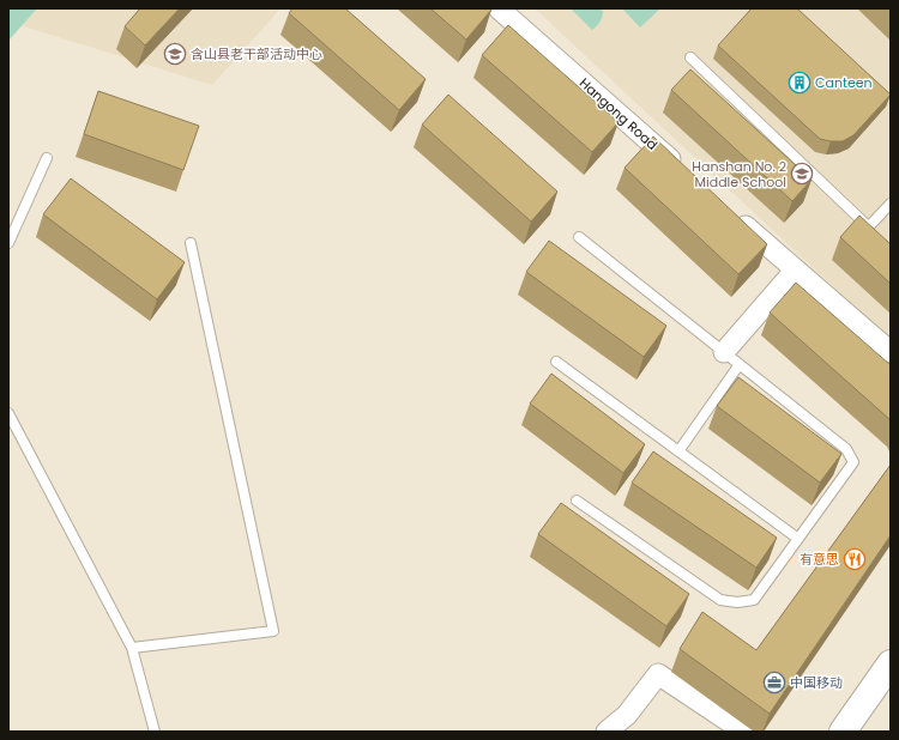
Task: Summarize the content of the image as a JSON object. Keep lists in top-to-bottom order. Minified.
{"streets":{"street":["Hangong Road"]},"places":{"school or university":["含山县老干部活动中心","Hanshan No. 2 Middle School"],"building":["Canteen"],"restaurant":["有意思"],"office":["中国移动"]}}
